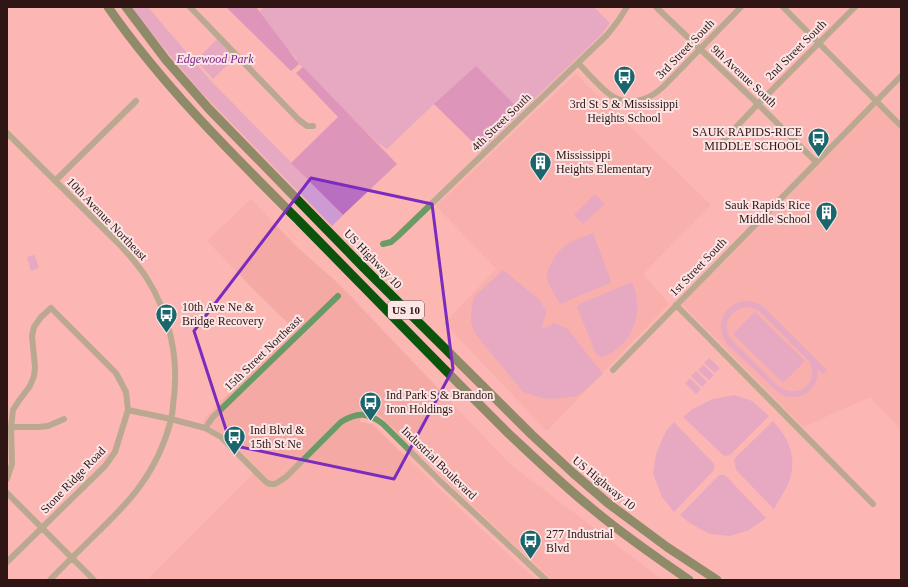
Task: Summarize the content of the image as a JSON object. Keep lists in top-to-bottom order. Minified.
{"streets":{"highway":["US Highway 10","US 10"],"street":["3rd Street South","2nd Street South","9th Avenue South","4th Street South","10th Avenue Northeast","1st Street South","15th Street Northeast","Industrial Boulevard","Stone Ridge Road"]},"crossings":[["3rd Street South","9th Avenue South"],["3rd Street South","4th Street South"],["2nd Street South","9th Avenue South"],["9th Avenue South","1st Street South"],["10th Avenue Northeast","Industrial Boulevard"],["15th Street Northeast","Industrial Boulevard"],["Industrial Boulevard","Stone Ridge Road"]],"parks":["Edgewood Park"],"places":{"bus stop":["3rd St S & Mississippi Heights School","SAUK RAPIDS-RICE MIDDLE SCHOOL","10th Ave Ne & Bridge Recovery","Ind Park S & Brandon Iron Holdings","Ind Blvd & 15th St Ne","277 Industrial Blvd"],"building":["Mississippi Heights Elementary","Sauk Rapids Rice Middle School"]}}
